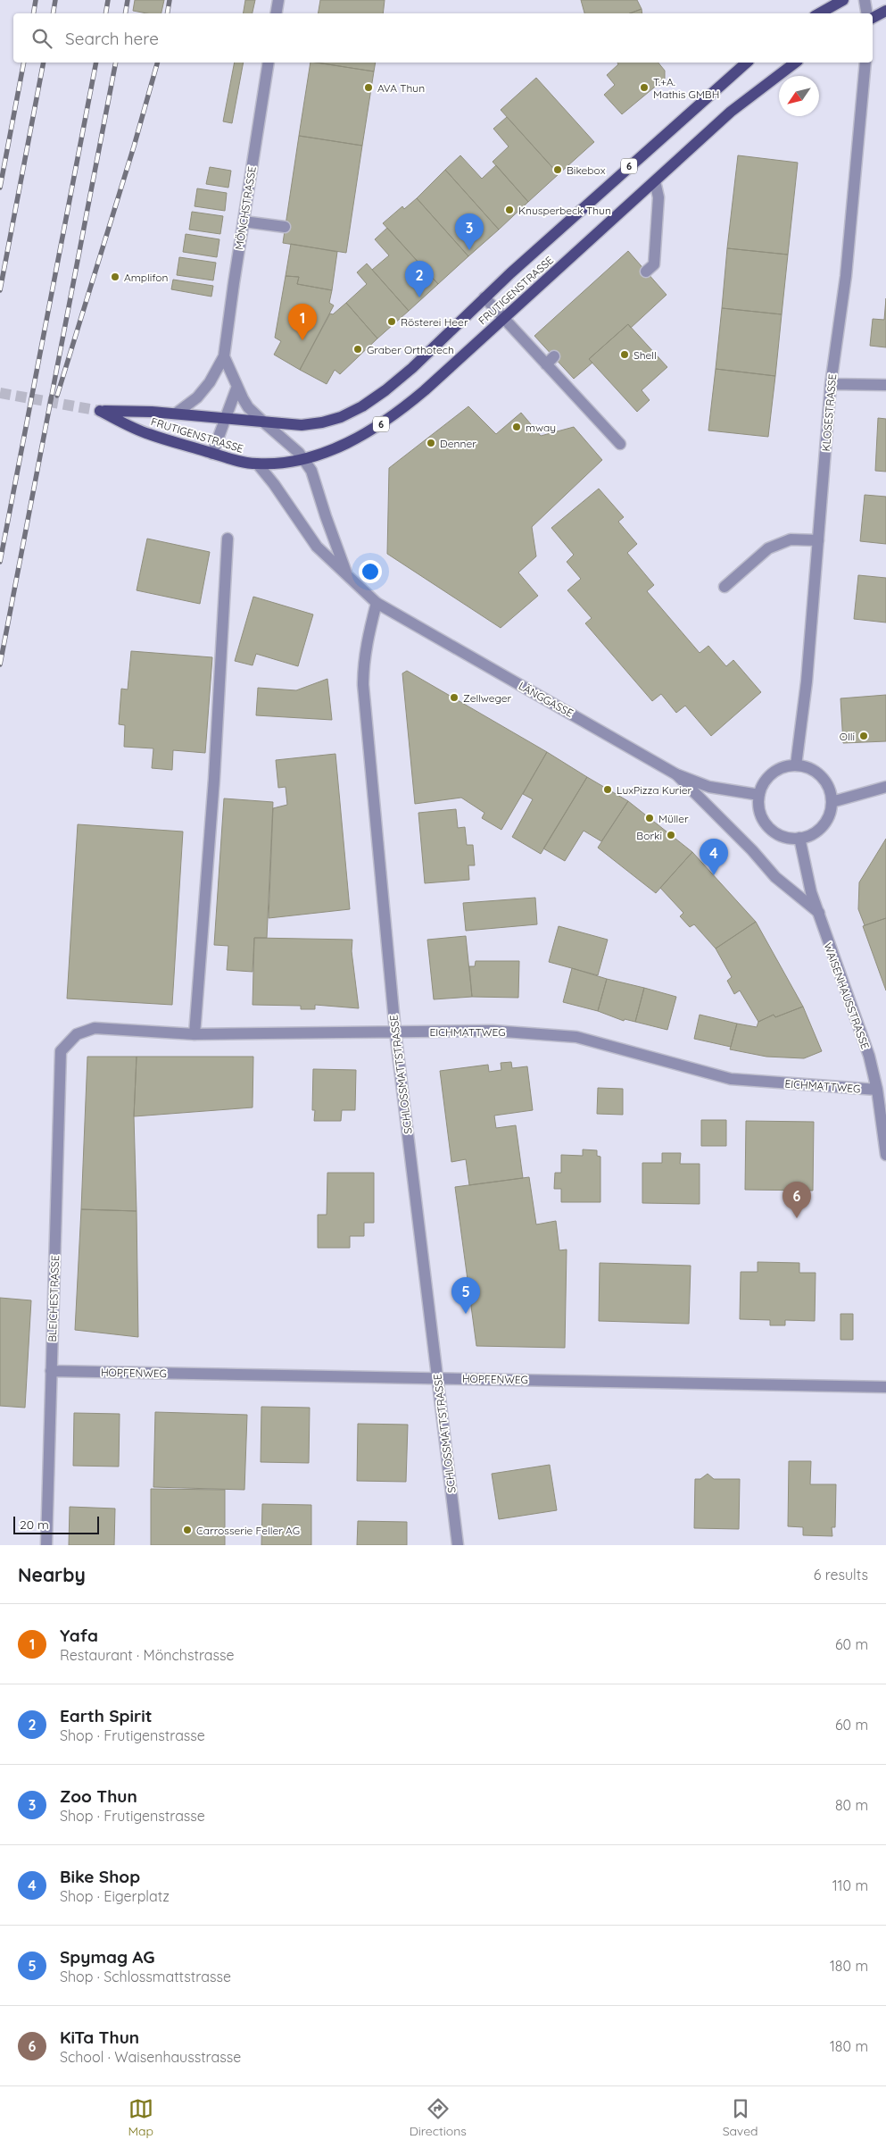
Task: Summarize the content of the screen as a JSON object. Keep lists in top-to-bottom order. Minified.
{"streets":{"main road":["6","FRUTIGENSTRASSE"],"street":["MÖNCHSTRASSE","KLOSESTRASSE","LÄNGGASSE","WAISENHAUSSTRASSE","EICHMATTWEG","SCHLOSSMATTSTRASSE","BLEICHESTRASSE","HOPFENWEG"]},"crossings":[["MÖNCHSTRASSE","FRUTIGENSTRASSE"],["FRUTIGENSTRASSE","LÄNGGASSE"],["KLOSESTRASSE","LÄNGGASSE"],["KLOSESTRASSE","WAISENHAUSSTRASSE"],["LÄNGGASSE","WAISENHAUSSTRASSE"],["LÄNGGASSE","SCHLOSSMATTSTRASSE"],["WAISENHAUSSTRASSE","EICHMATTWEG"],["EICHMATTWEG","SCHLOSSMATTSTRASSE"],["EICHMATTWEG","BLEICHESTRASSE"],["SCHLOSSMATTSTRASSE","HOPFENWEG"],["BLEICHESTRASSE","HOPFENWEG"]],"places":["AVA Thun","T.+A. Mathis GMBH","Bikebox","Knusperbeck Thun","Amplifon","Rösterei Heer","Graber Orthotech","Shell","mway","Denner","Zellweger","Olli","LuxPizza Kurier","Müller","Borki","Carrosserie Feller AG"],"scale_bar":"20 m","north":"bottom left","page":{"search":"Search here","pins":["3","2","1","4","6","5"],"scale":"20 m","heading":["Nearby","6 results"],"list":[{"mark":"1","name":"Yafa","note":"Restaurant · Mönchstrasse","value":"60 m"},{"mark":"2","name":"Earth Spirit","note":"Shop · Frutigenstrasse","value":"60 m"},{"mark":"3","name":"Zoo Thun","note":"Shop · Frutigenstrasse","value":"80 m"},{"mark":"4","name":"Bike Shop","note":"Shop · Eigerplatz","value":"110 m"},{"mark":"5","name":"Spymag AG","note":"Shop · Schlossmattstrasse","value":"180 m"},{"mark":"6","name":"KiTa Thun","note":"School · Waisenhausstrasse","value":"180 m"}],"nav":["Map","Directions","Saved"]}}
